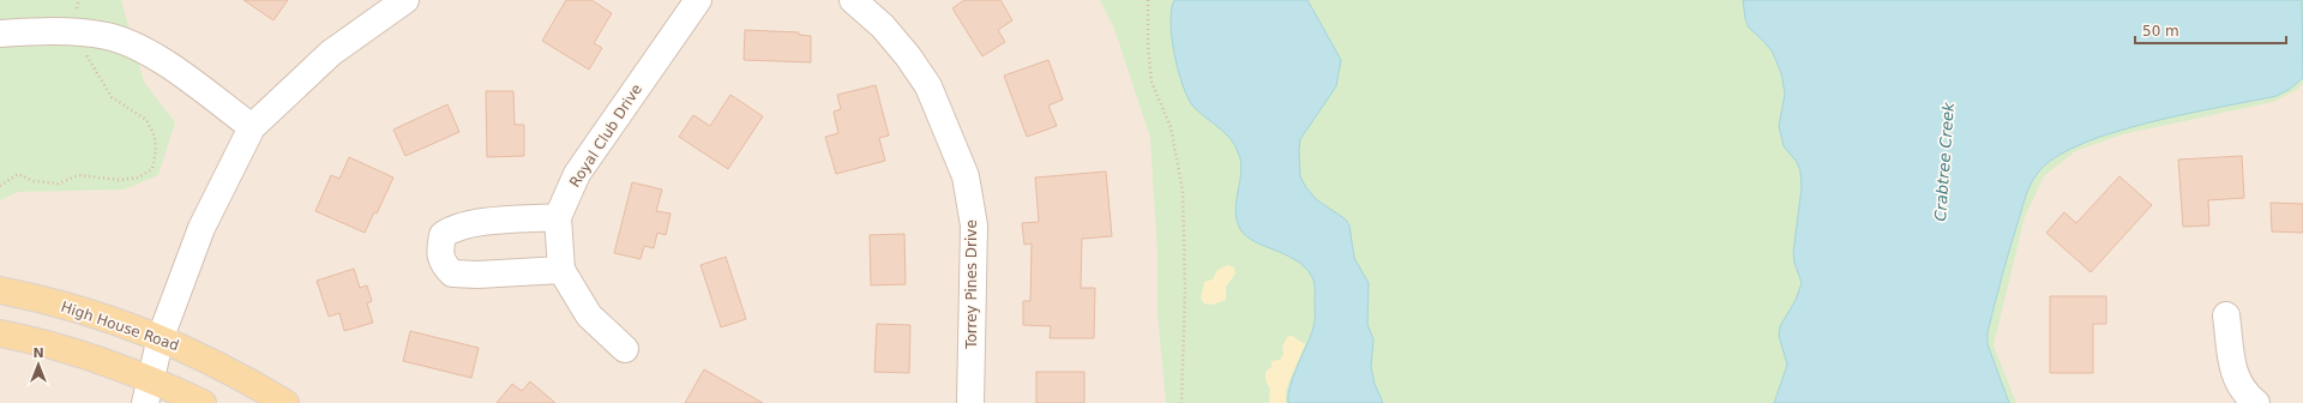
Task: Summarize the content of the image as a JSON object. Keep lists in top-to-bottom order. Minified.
{"streets":{"main road":["High House Road"],"street":["Royal Club Drive","Torrey Pines Drive"]},"water":["Crabtree Creek"],"scale_bar":"50 m","north":"top"}
